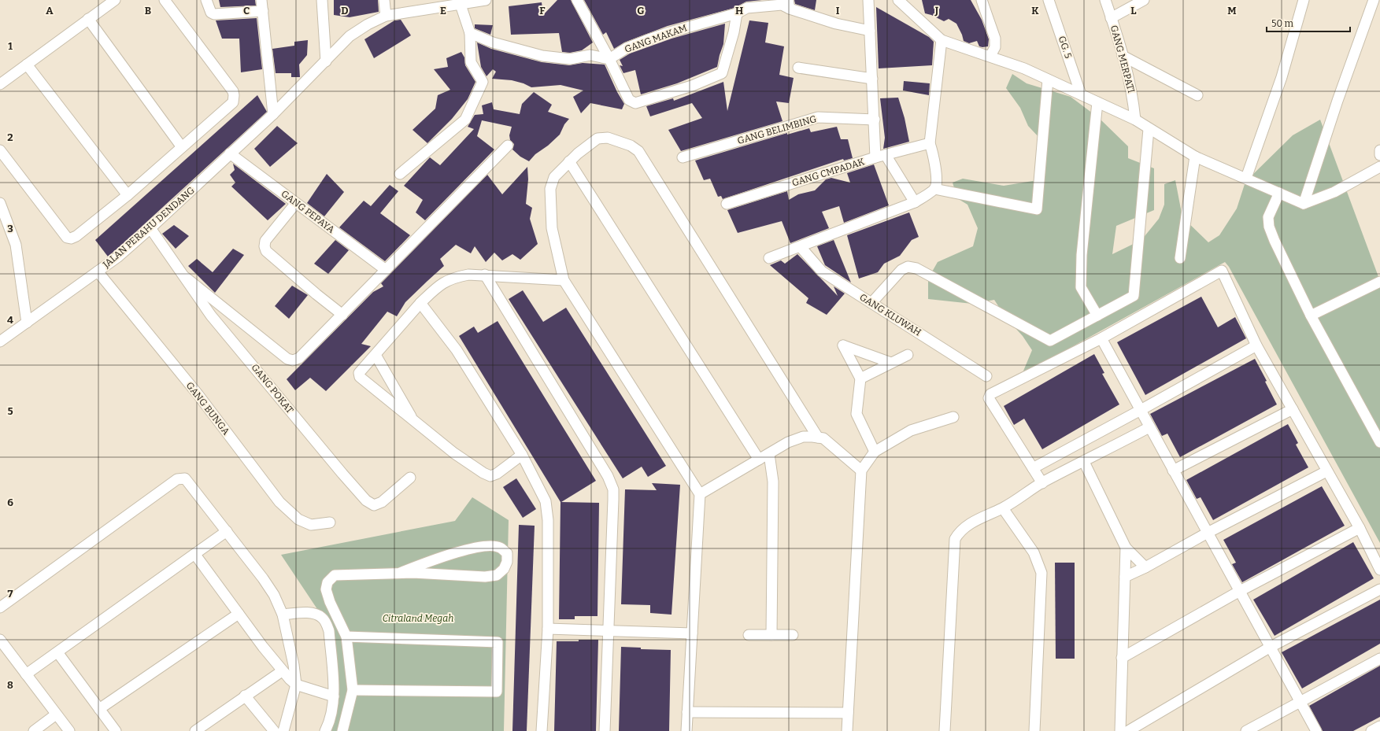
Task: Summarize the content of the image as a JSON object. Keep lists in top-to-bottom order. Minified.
{"streets":{"street":["GANG MAKAM","GG. 5","GANG MERPATI","GANG BELIMBING","GANG CMPADAK","GANG PEPAYA","JALAN PERAHU DENDANG","GANG KLUWAH","GANG POKAT","GANG BUNGA"]},"crossings":[["GANG PEPAYA","JALAN PERAHU DENDANG"],["JALAN PERAHU DENDANG","GANG POKAT"],["JALAN PERAHU DENDANG","GANG BUNGA"]],"parks":["Citraland Megah"],"scale_bar":"50 m","grid":{"columns":["A","B","C","D","E","F","G","H","I","J","K","L","M"],"rows":["1","2","3","4","5","6","7","8"]}}
